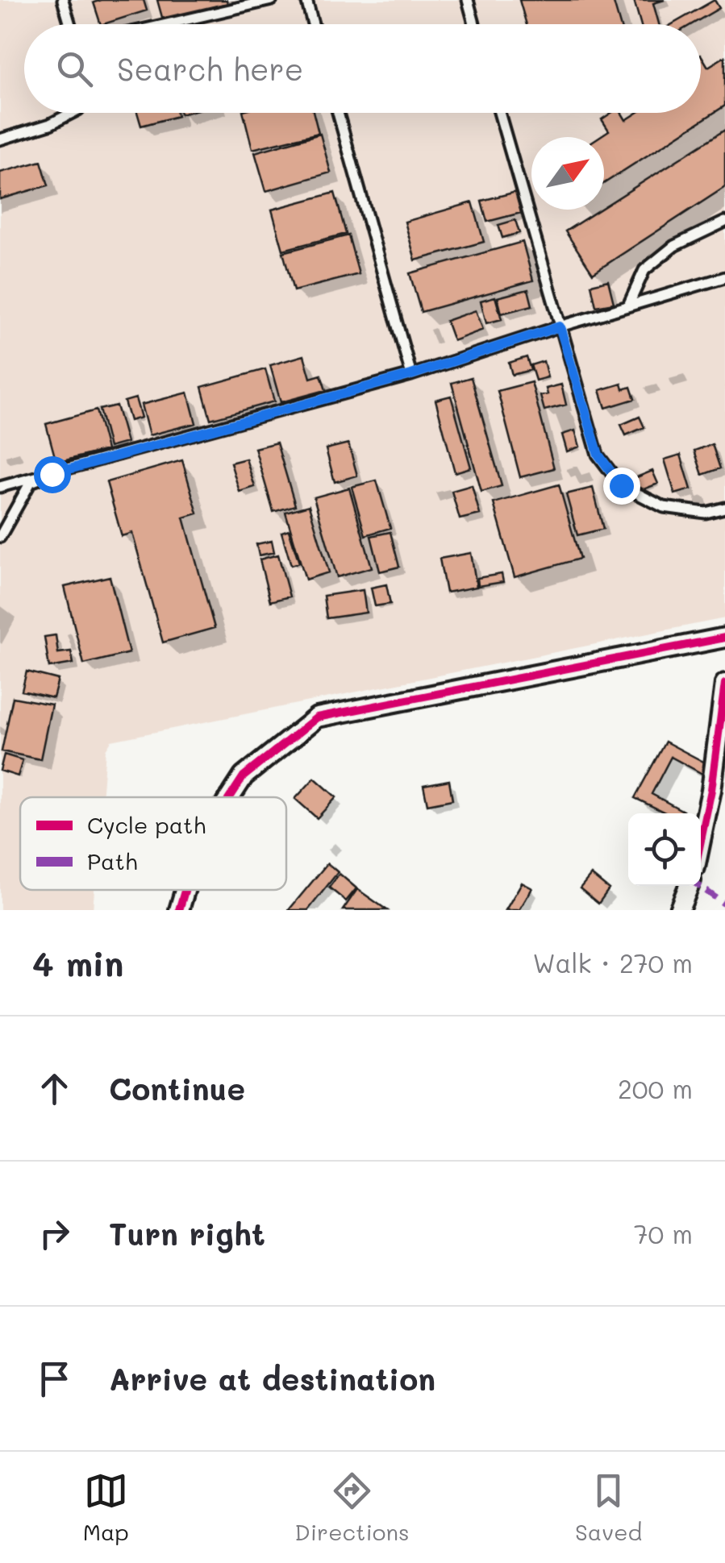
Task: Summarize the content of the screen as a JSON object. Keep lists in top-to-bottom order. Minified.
{"legend":["Cycle path","Path"],"north":"top right","page":{"search":"Search here","heading":["4 min","Walk · 270 m"],"list":[["Continue","200 m"],["Turn right","70 m"],"Arrive at destination"],"nav":["Map","Directions","Saved"]}}
